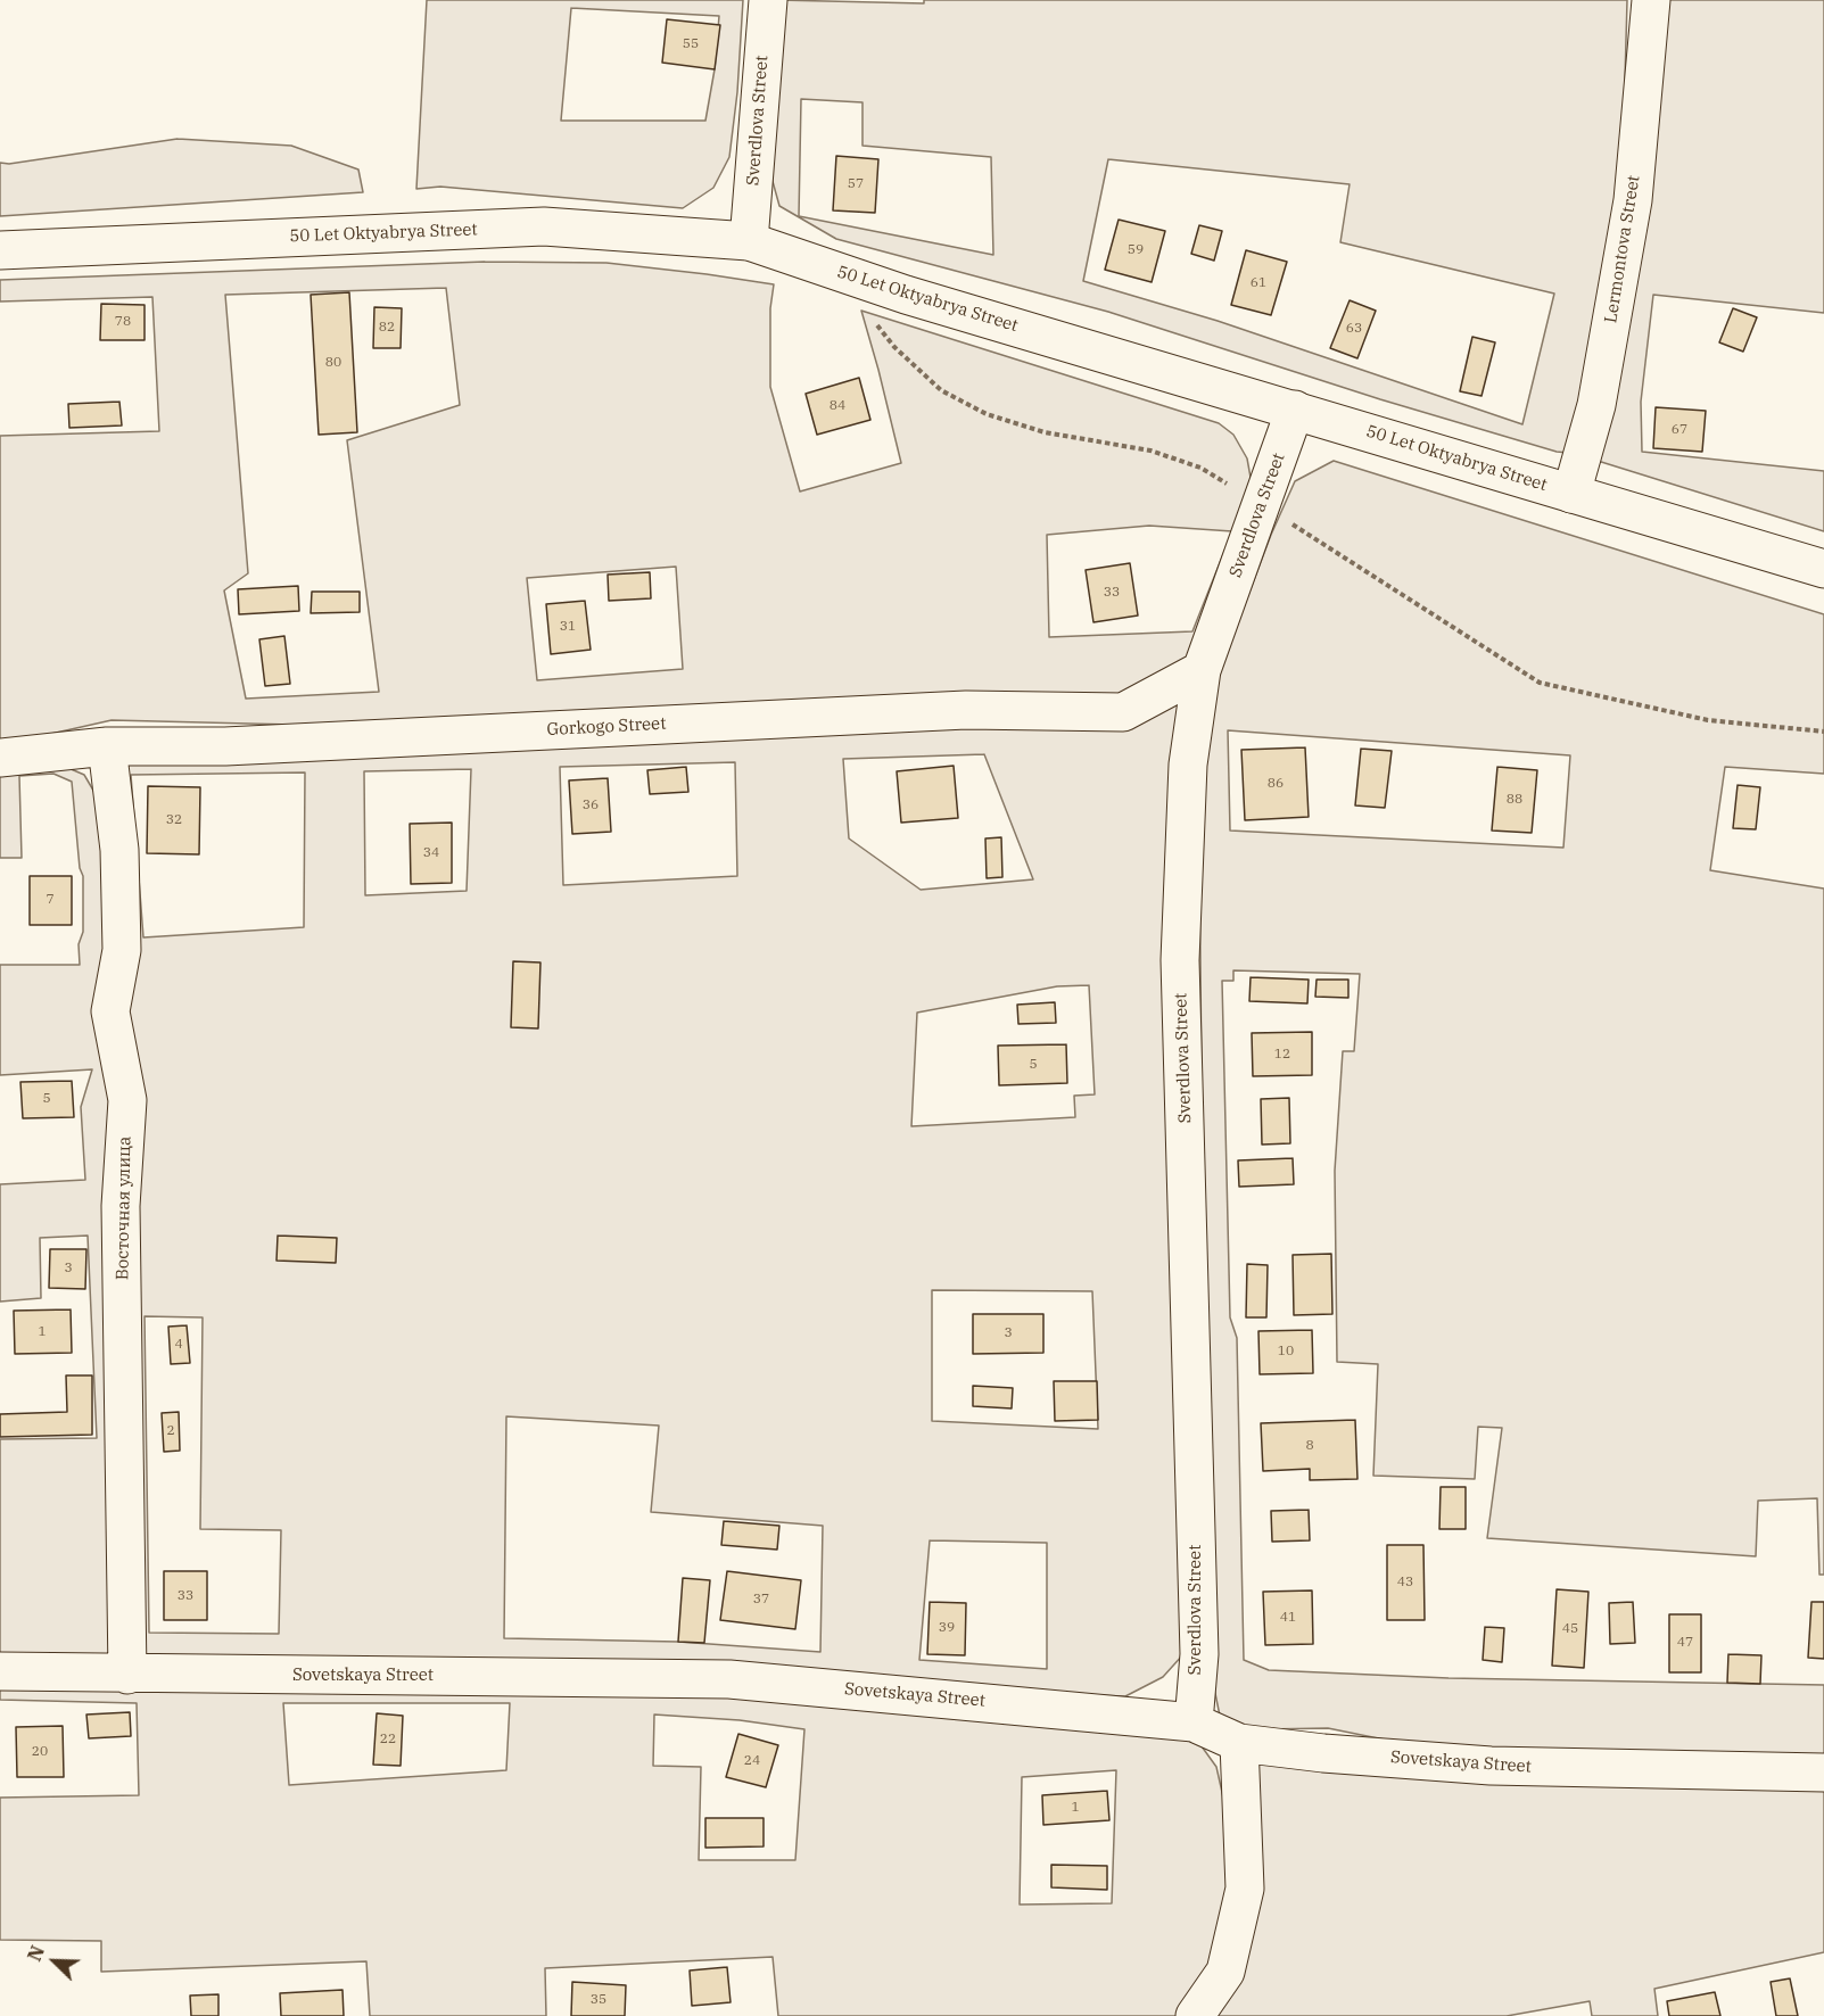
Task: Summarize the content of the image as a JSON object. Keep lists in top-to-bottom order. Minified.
{"streets":{"street":["Sverdlova Street","50 Let Oktyabrya Street","Lermontova Street","Gorkogo Street","Восточная улица","Sovetskaya Street"]},"crossings":[["Sverdlova Street","50 Let Oktyabrya Street"],["Sverdlova Street","Gorkogo Street"],["Sverdlova Street","Sovetskaya Street"],["50 Let Oktyabrya Street","Lermontova Street"],["Gorkogo Street","Восточная улица"],["Восточная улица","Sovetskaya Street"]],"house_numbers":["55","57","59","61","78","82","63","80","84","67","33","31","86","88","36","32","34","7","12","5","5","3","1","3","4","10","2","8","43","33","37","41","39","45","47","22","20","24","1","35"],"north":"top left"}
